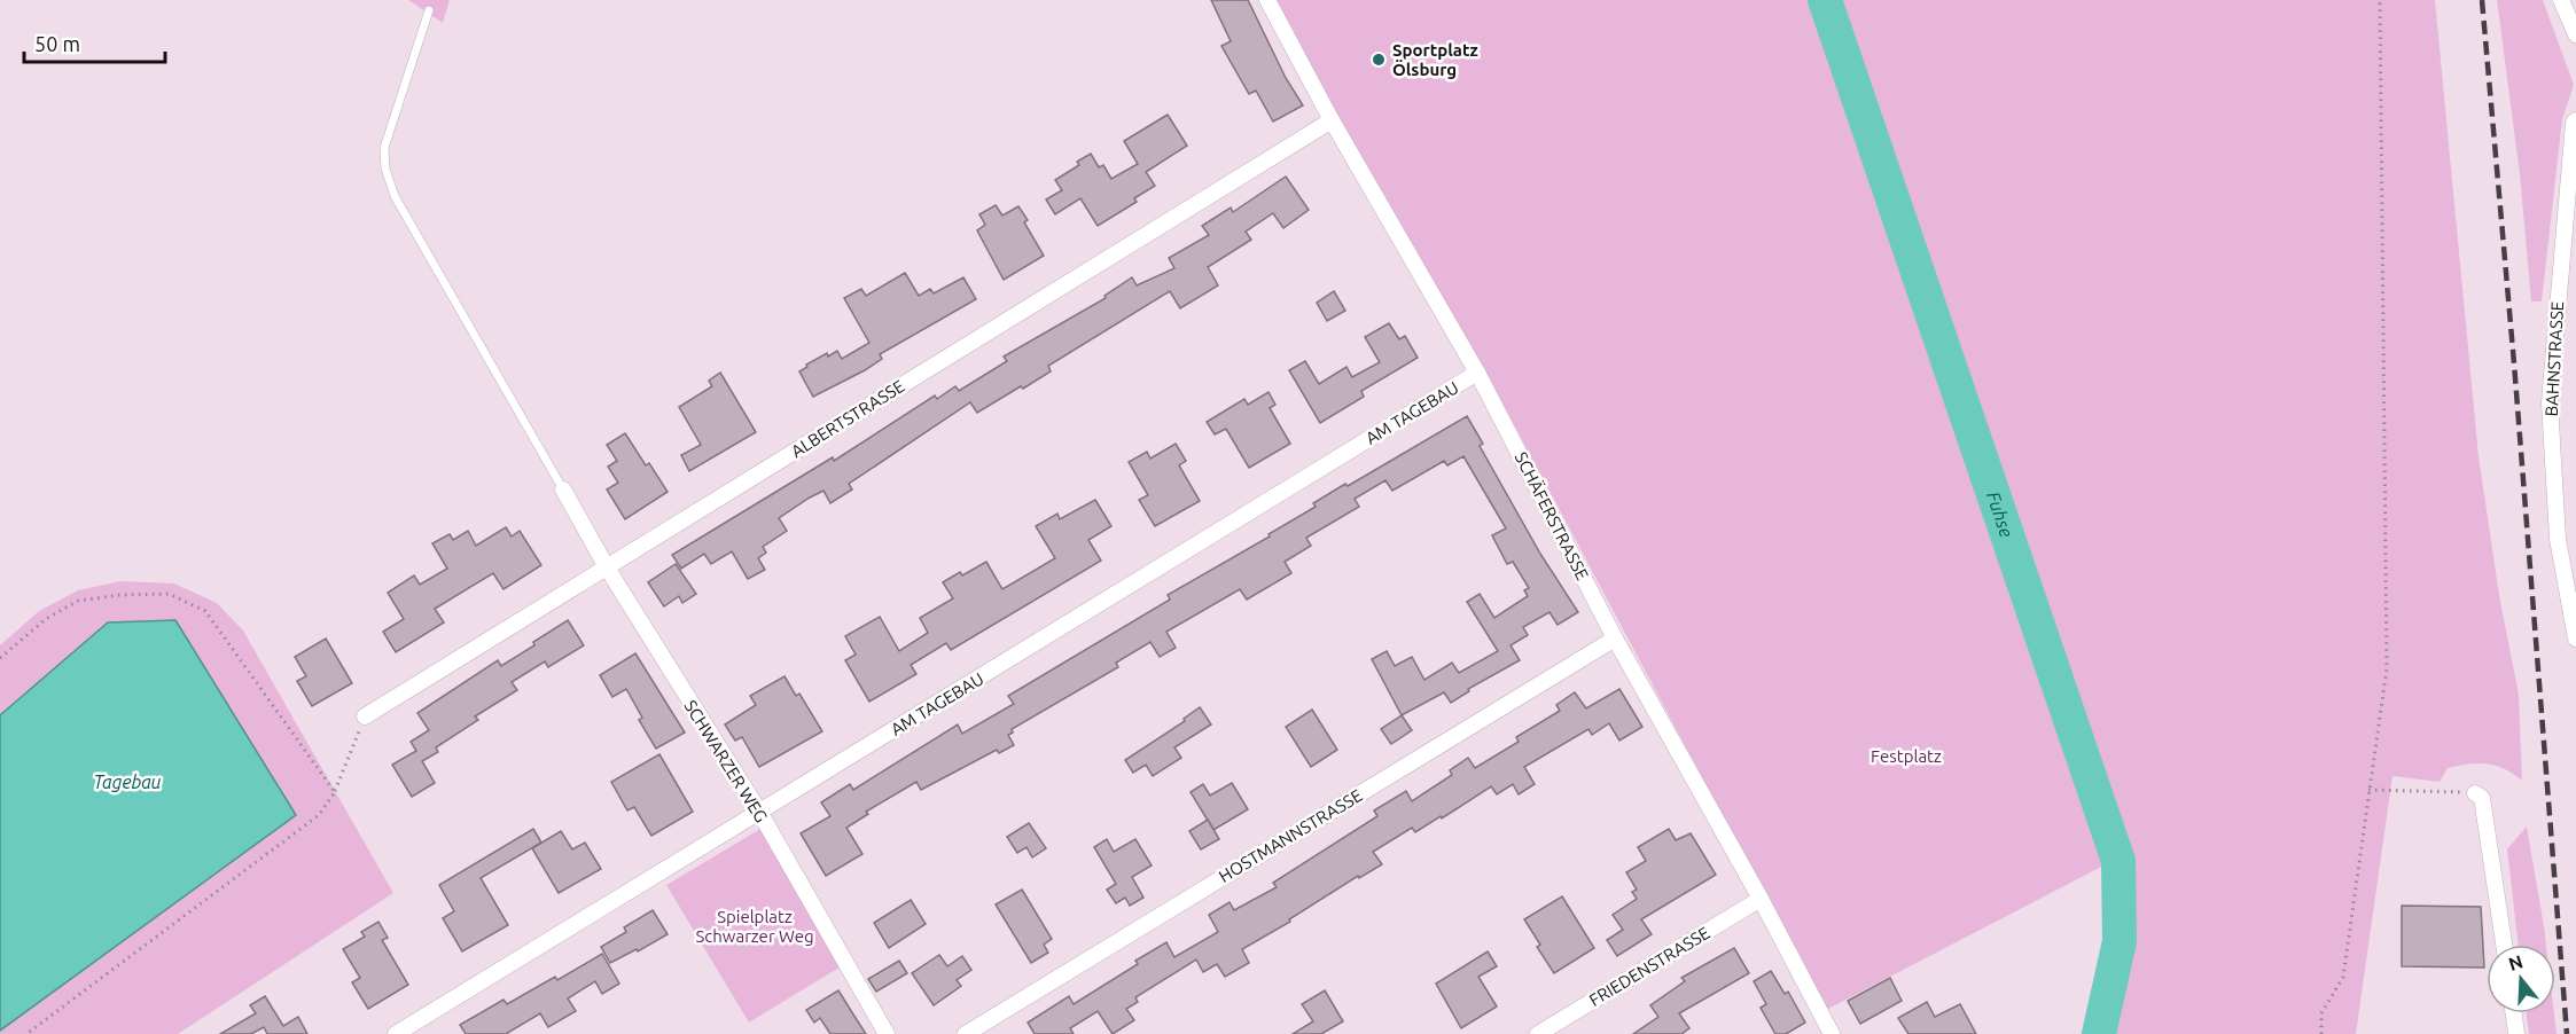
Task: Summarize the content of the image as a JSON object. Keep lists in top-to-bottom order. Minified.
{"streets":{"street":["BAHNSTRASSE","AM TAGEBAU","ALBERTSTRASSE","SCHÄFERSTRASSE","SCHWARZER WEG","HOSTMANNSTRASSE","FRIEDENSTRASSE"]},"crossings":[["AM TAGEBAU","SCHÄFERSTRASSE"],["AM TAGEBAU","SCHWARZER WEG"],["ALBERTSTRASSE","SCHÄFERSTRASSE"],["ALBERTSTRASSE","SCHWARZER WEG"],["SCHÄFERSTRASSE","HOSTMANNSTRASSE"],["SCHÄFERSTRASSE","FRIEDENSTRASSE"]],"water":["Fuhse","Tagebau"],"parks":["Festplatz","Spielplatz Schwarzer Weg"],"places":["Sportplatz Ölsburg"],"scale_bar":"50 m","north":"top"}
